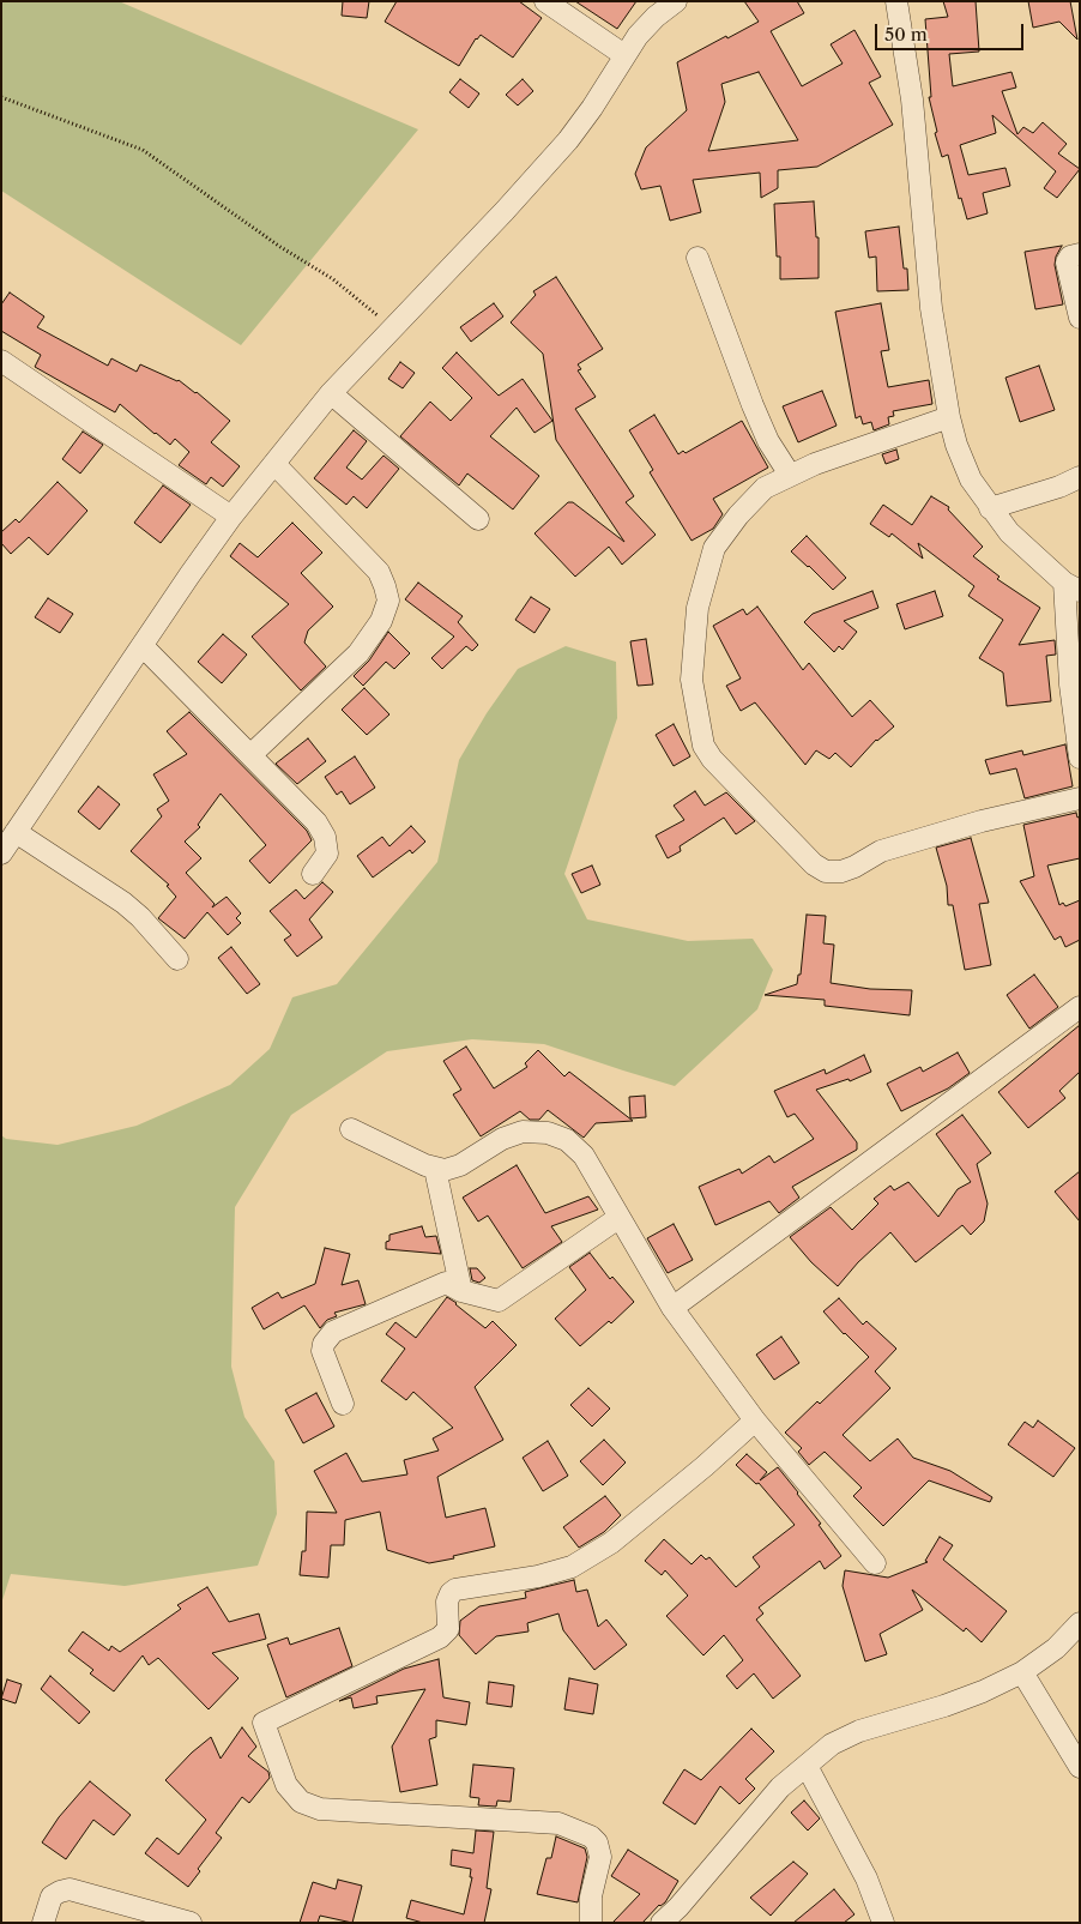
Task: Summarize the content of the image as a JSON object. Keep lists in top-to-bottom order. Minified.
{"scale_bar":"50 m"}
